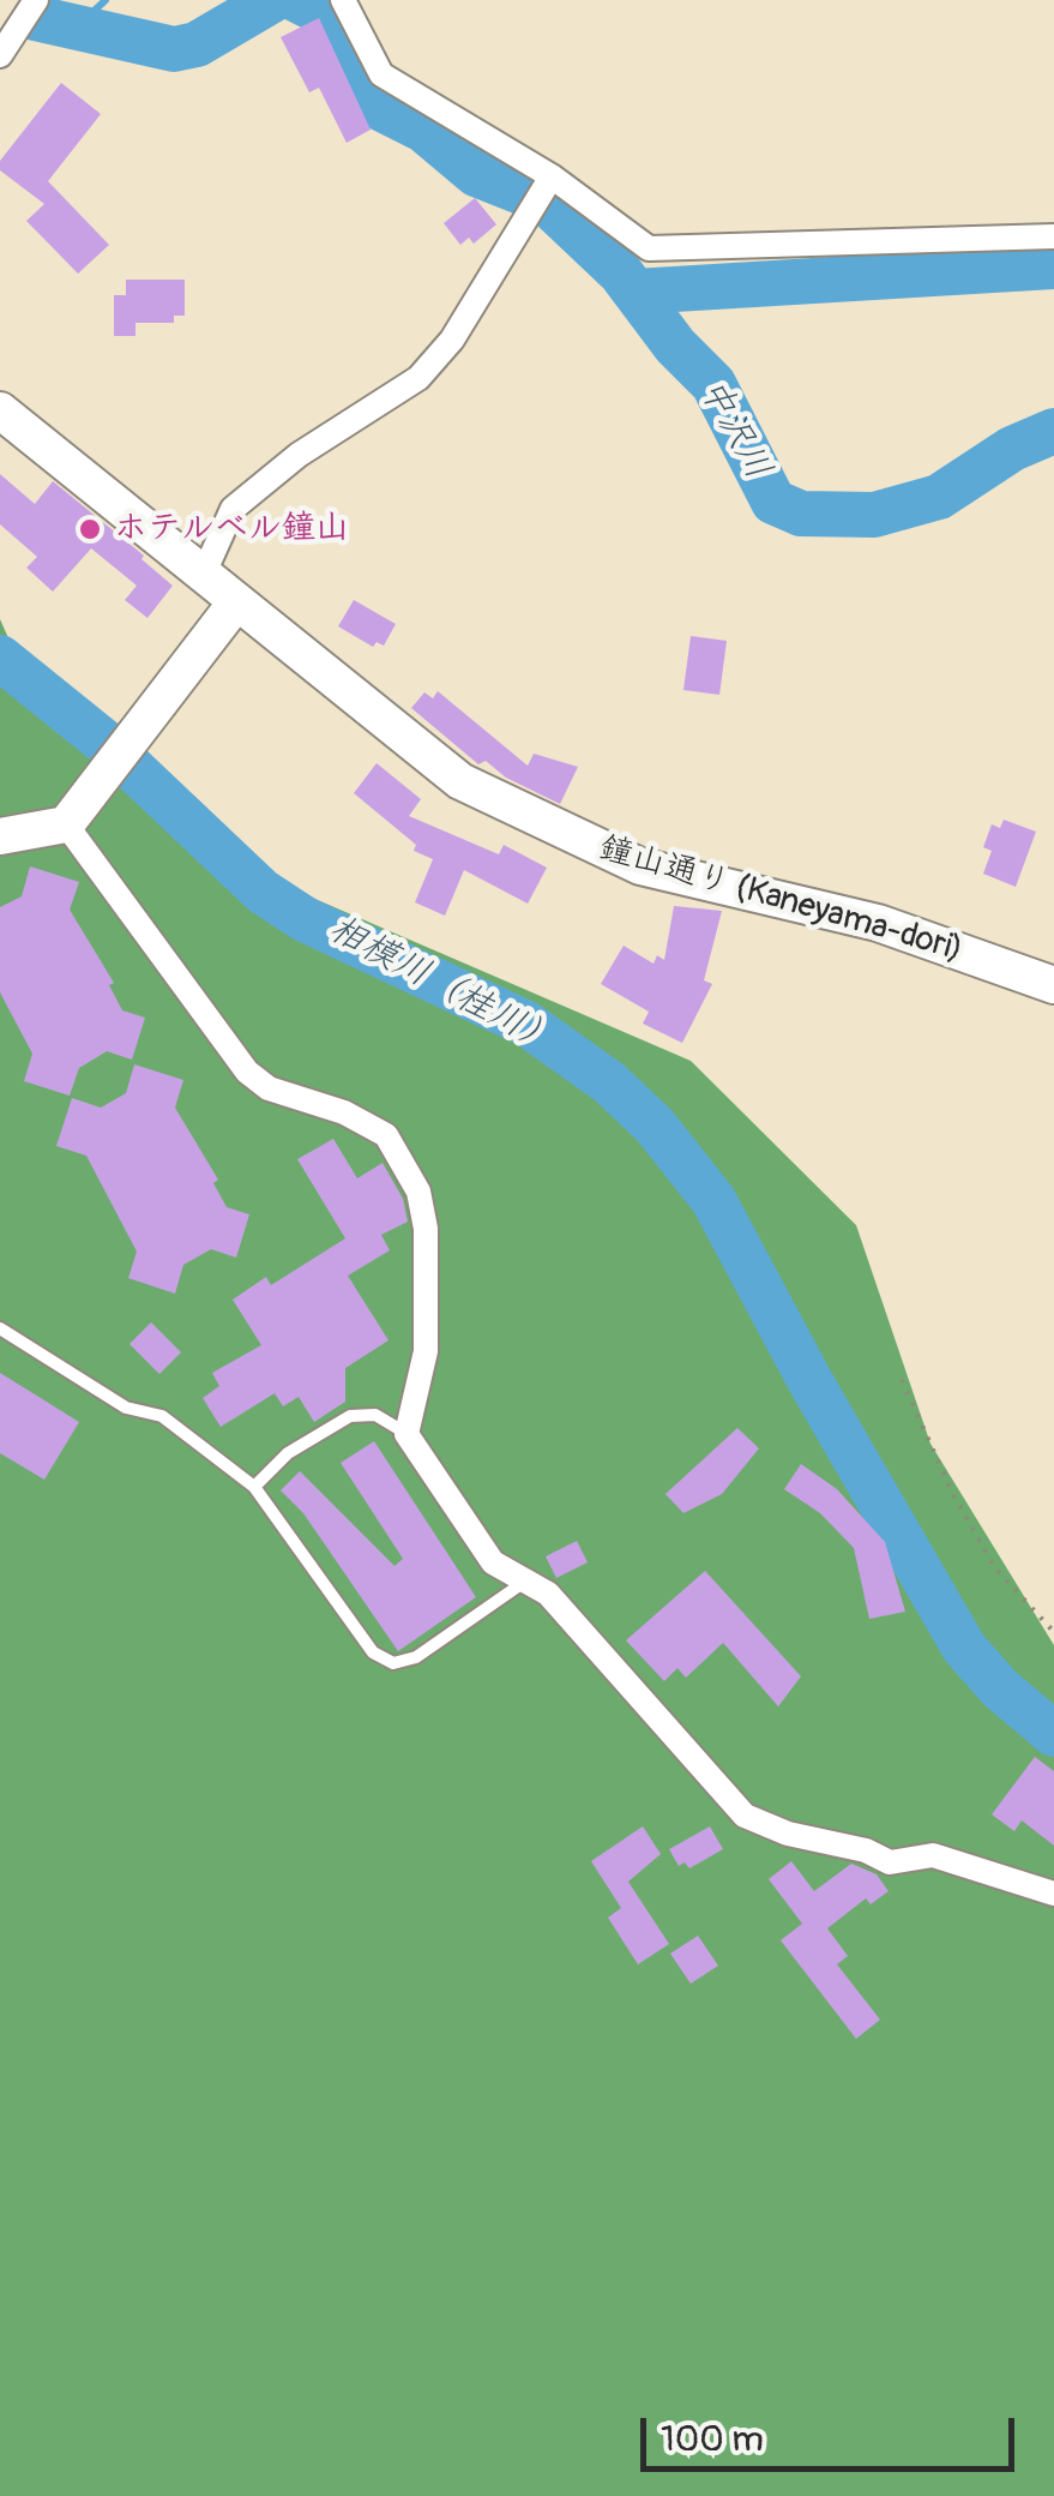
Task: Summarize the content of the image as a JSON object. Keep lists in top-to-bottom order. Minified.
{"streets":{"street":["鐘山通り (Kaneyama-dori)"]},"water":["中沢川","相模川（桂川）"],"places":["ホテルベル鐘山"],"scale_bar":"100 m"}
